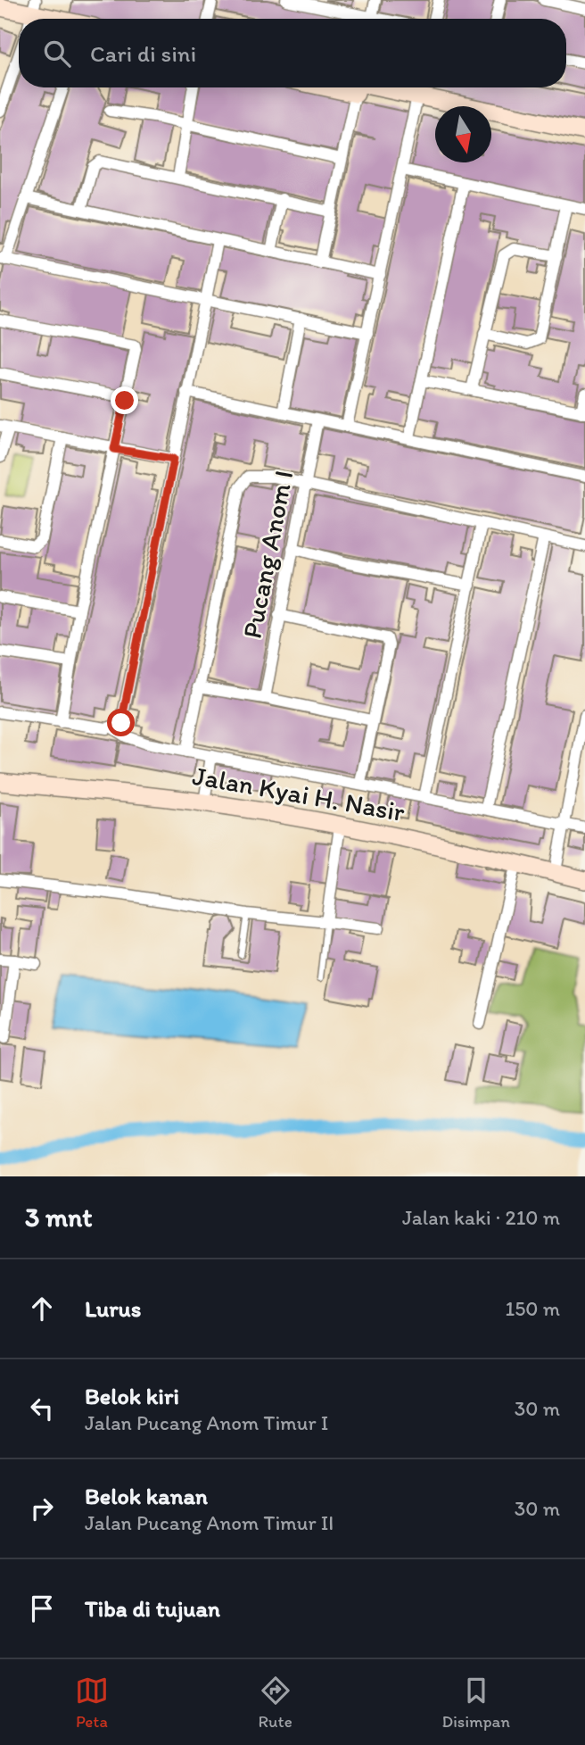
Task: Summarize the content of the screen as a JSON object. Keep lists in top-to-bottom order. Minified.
{"streets":{"main road":["Jalan Kyai H. Nasir"],"street":["Pucang Anom I"]},"north":"bottom","page":{"search":"Cari di sini","heading":["3 mnt","Jalan kaki · 210 m"],"list":[["Lurus","150 m"],["Belok kiri","Jalan Pucang Anom Timur I","30 m"],["Belok kanan","Jalan Pucang Anom Timur II","30 m"],"Tiba di tujuan"],"nav":["Peta","Rute","Disimpan"]}}
